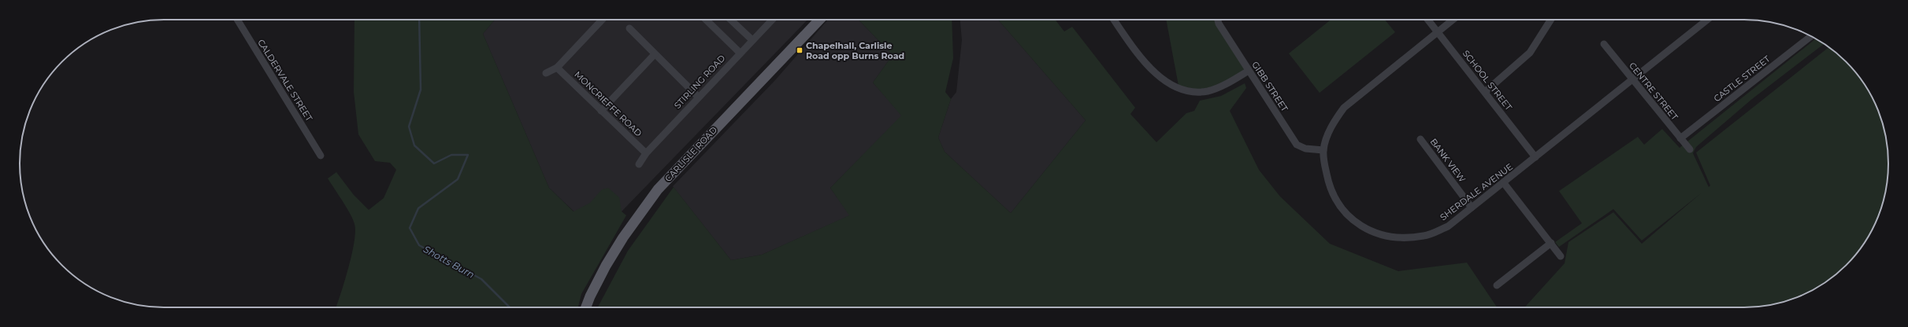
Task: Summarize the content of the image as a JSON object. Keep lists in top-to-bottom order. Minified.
{"streets":{"main road":["CARLISLE ROAD"],"street":["CASTLE STREET","CALDERVALE STREET","SCHOOL STREET","STIRLING ROAD","GIBB STREET","CENTRE STREET","MONCRIEFFE ROAD","BANK VIEW","SHERDALE AVENUE"]},"crossings":[["CASTLE STREET","CENTRE STREET"],["SCHOOL STREET","SHERDALE AVENUE"],["STIRLING ROAD","MONCRIEFFE ROAD"],["GIBB STREET","SHERDALE AVENUE"],["CENTRE STREET","SHERDALE AVENUE"],["BANK VIEW","SHERDALE AVENUE"]],"water":["Shotts Burn"],"places":{"transit":["Chapelhall, Carlisle Road opp Burns Road"]}}
